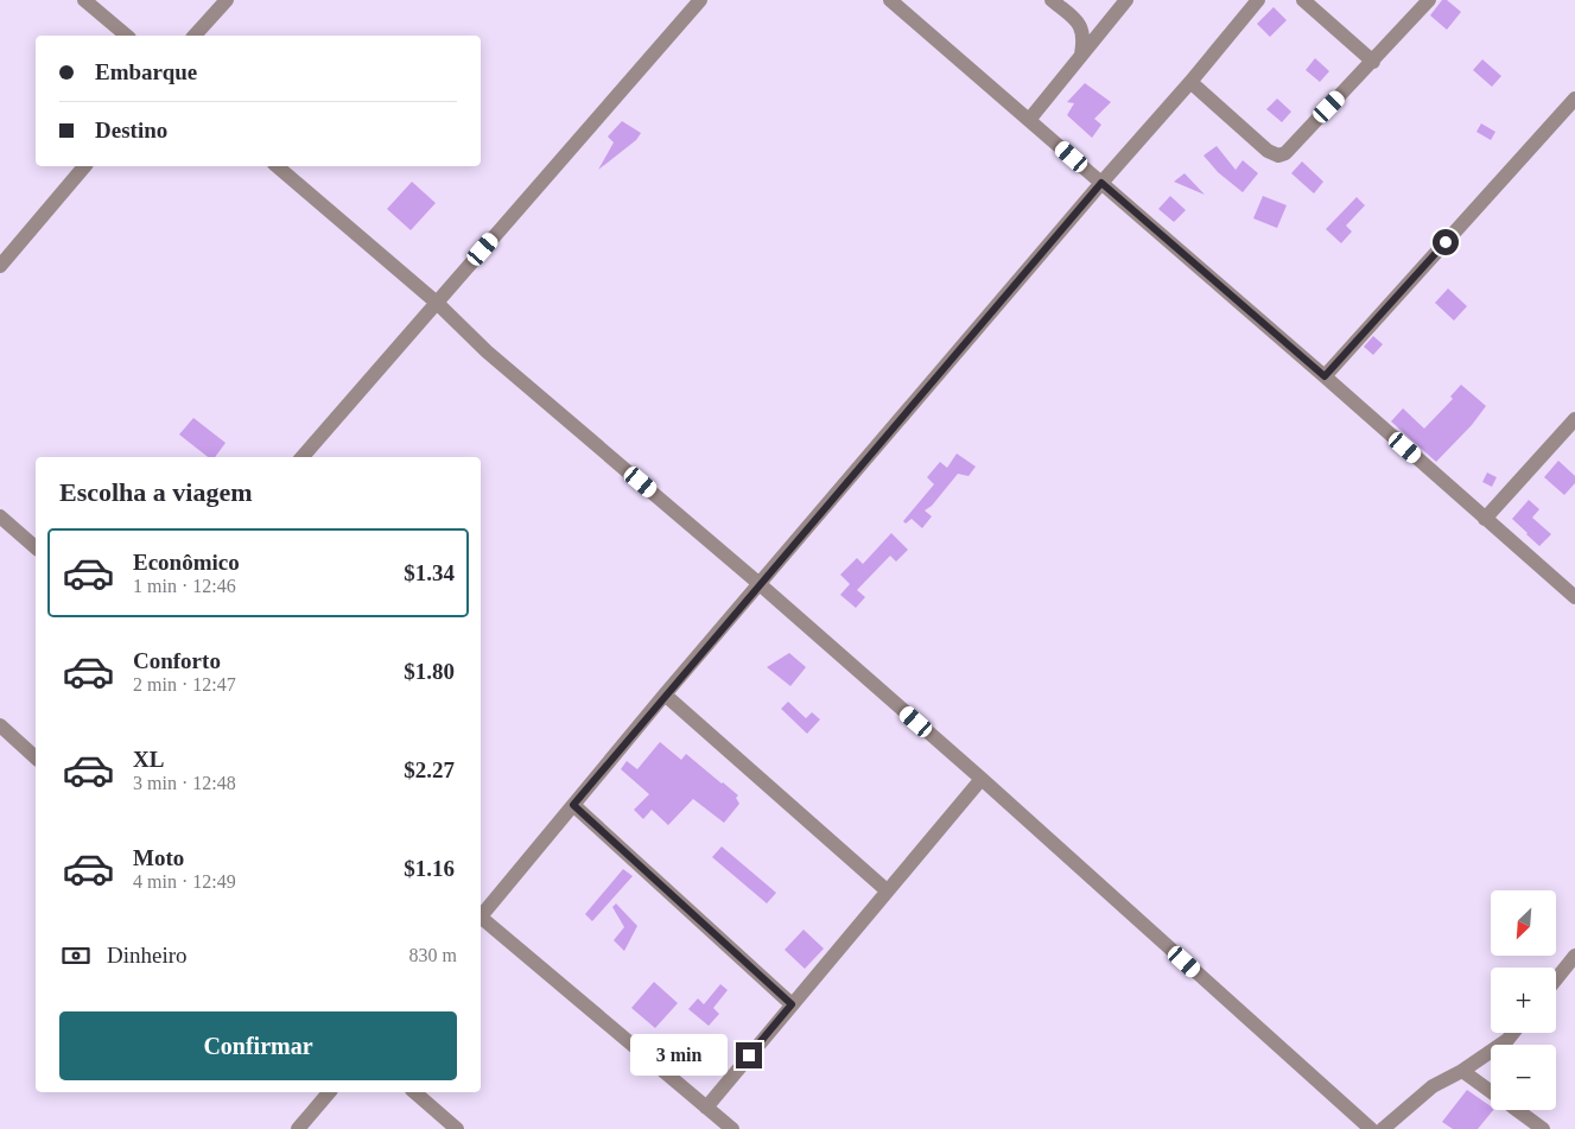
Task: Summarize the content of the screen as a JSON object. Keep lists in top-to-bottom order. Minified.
{"north":"bottom left","page":{"banner":["Embarque","Destino"],"heading":"Escolha a viagem","list":[{"name":"Econômico","note":"1 min · 12:46","value":"$1.34"},{"name":"Conforto","note":"2 min · 12:47","value":"$1.80"},{"name":"XL","note":"3 min · 12:48","value":"$2.27"},{"name":"Moto","note":"4 min · 12:49","value":"$1.16"}],"map_buttons":["+","−"],"pay":["Dinheiro","830 m"],"buttons":"Confirmar","bubble":"3 min"}}
